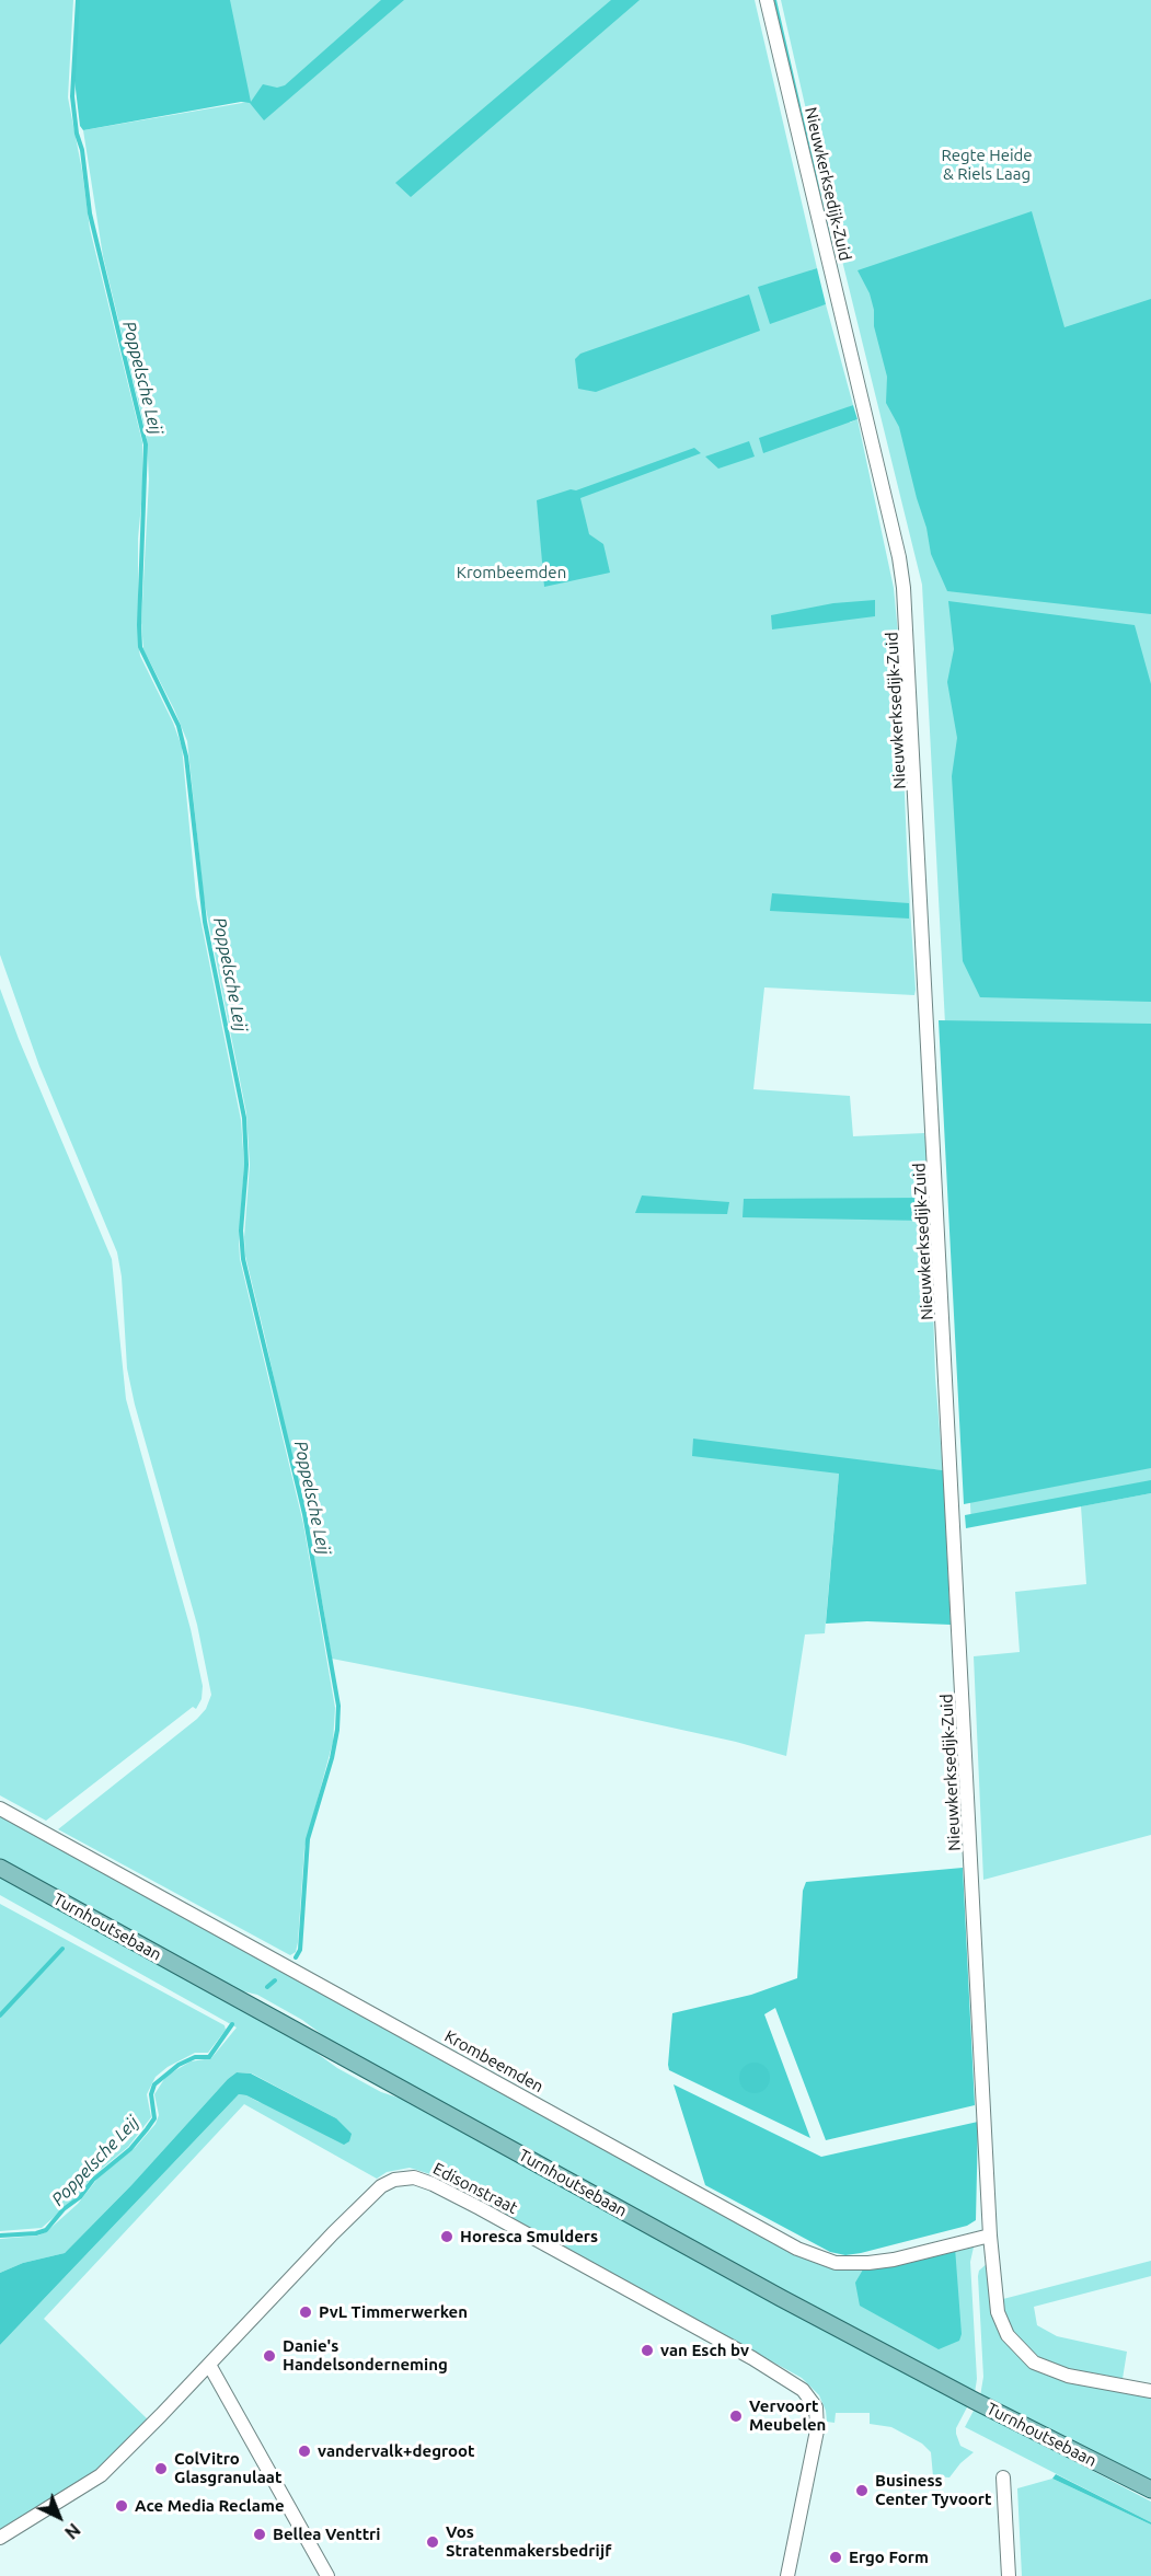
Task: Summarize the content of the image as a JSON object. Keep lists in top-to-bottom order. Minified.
{"streets":{"main road":["Turnhoutsebaan"],"street":["Nieuwkerksedijk-Zuid","Krombeemden","Edisonstraat"]},"crossings":[["Nieuwkerksedijk-Zuid","Krombeemden"]],"water":["Poppelsche Leij"],"parks":["Regte Heide & Riels Laag","Krombeemden"],"places":["Horesca Smulders","PvL Timmerwerken","van Esch bv","Danie's Handelsonderneming","Vervoort Meubelen","vandervalk+degroot","ColVitro Glasgranulaat","Business Center Tyvoort","Ace Media Reclame","Bellea Venttri","Vos Stratenmakersbedrijf","Ergo Form"],"north":"bottom right"}
